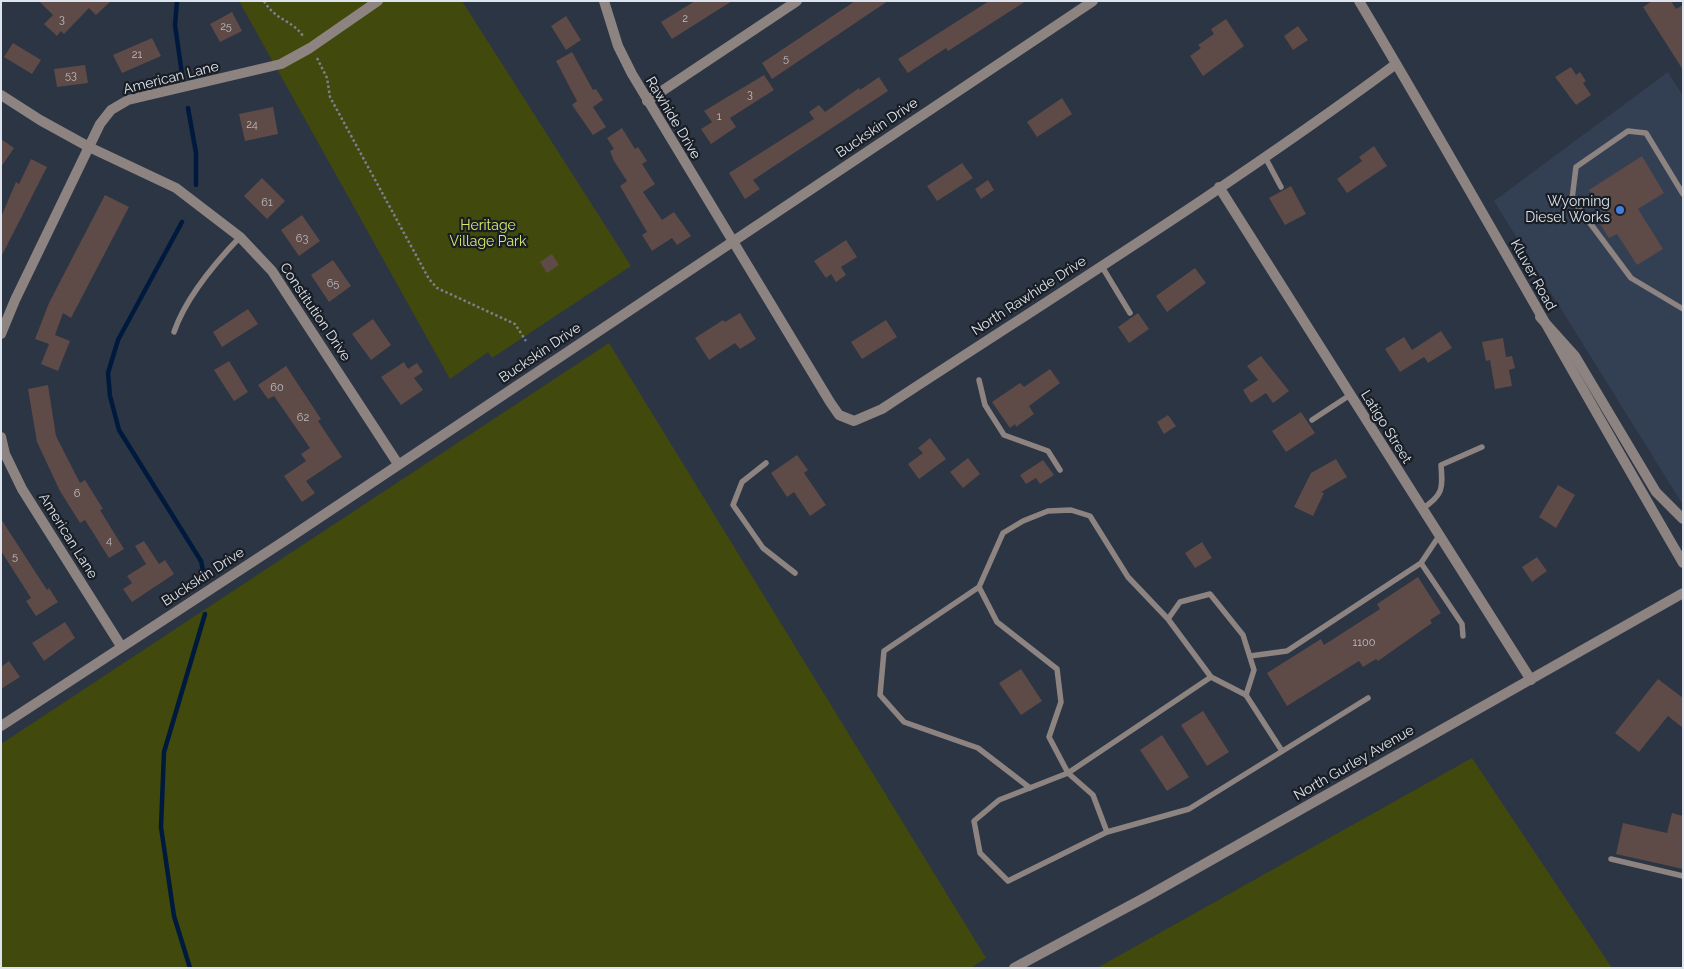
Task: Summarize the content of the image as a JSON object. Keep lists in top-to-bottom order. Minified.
{"streets":{"street":["American Lane","Rawhide Drive","Buckskin Drive","Kluver Road","North Rawhide Drive","Constitution Drive","Latigo Street","North Gurley Avenue"]},"crossings":[["American Lane","Buckskin Drive"],["American Lane","Constitution Drive"],["Rawhide Drive","Buckskin Drive"],["Rawhide Drive","North Rawhide Drive"],["Buckskin Drive","North Rawhide Drive"],["Buckskin Drive","Constitution Drive"],["Kluver Road","North Rawhide Drive"],["North Rawhide Drive","Latigo Street"],["Latigo Street","North Gurley Avenue"]],"parks":["Heritage Village Park"],"places":["Wyoming Diesel Works"],"house_numbers":["2","3","25","21","5","53","3","1","24","61","63","65","60","62","6","4","5","1100"]}
